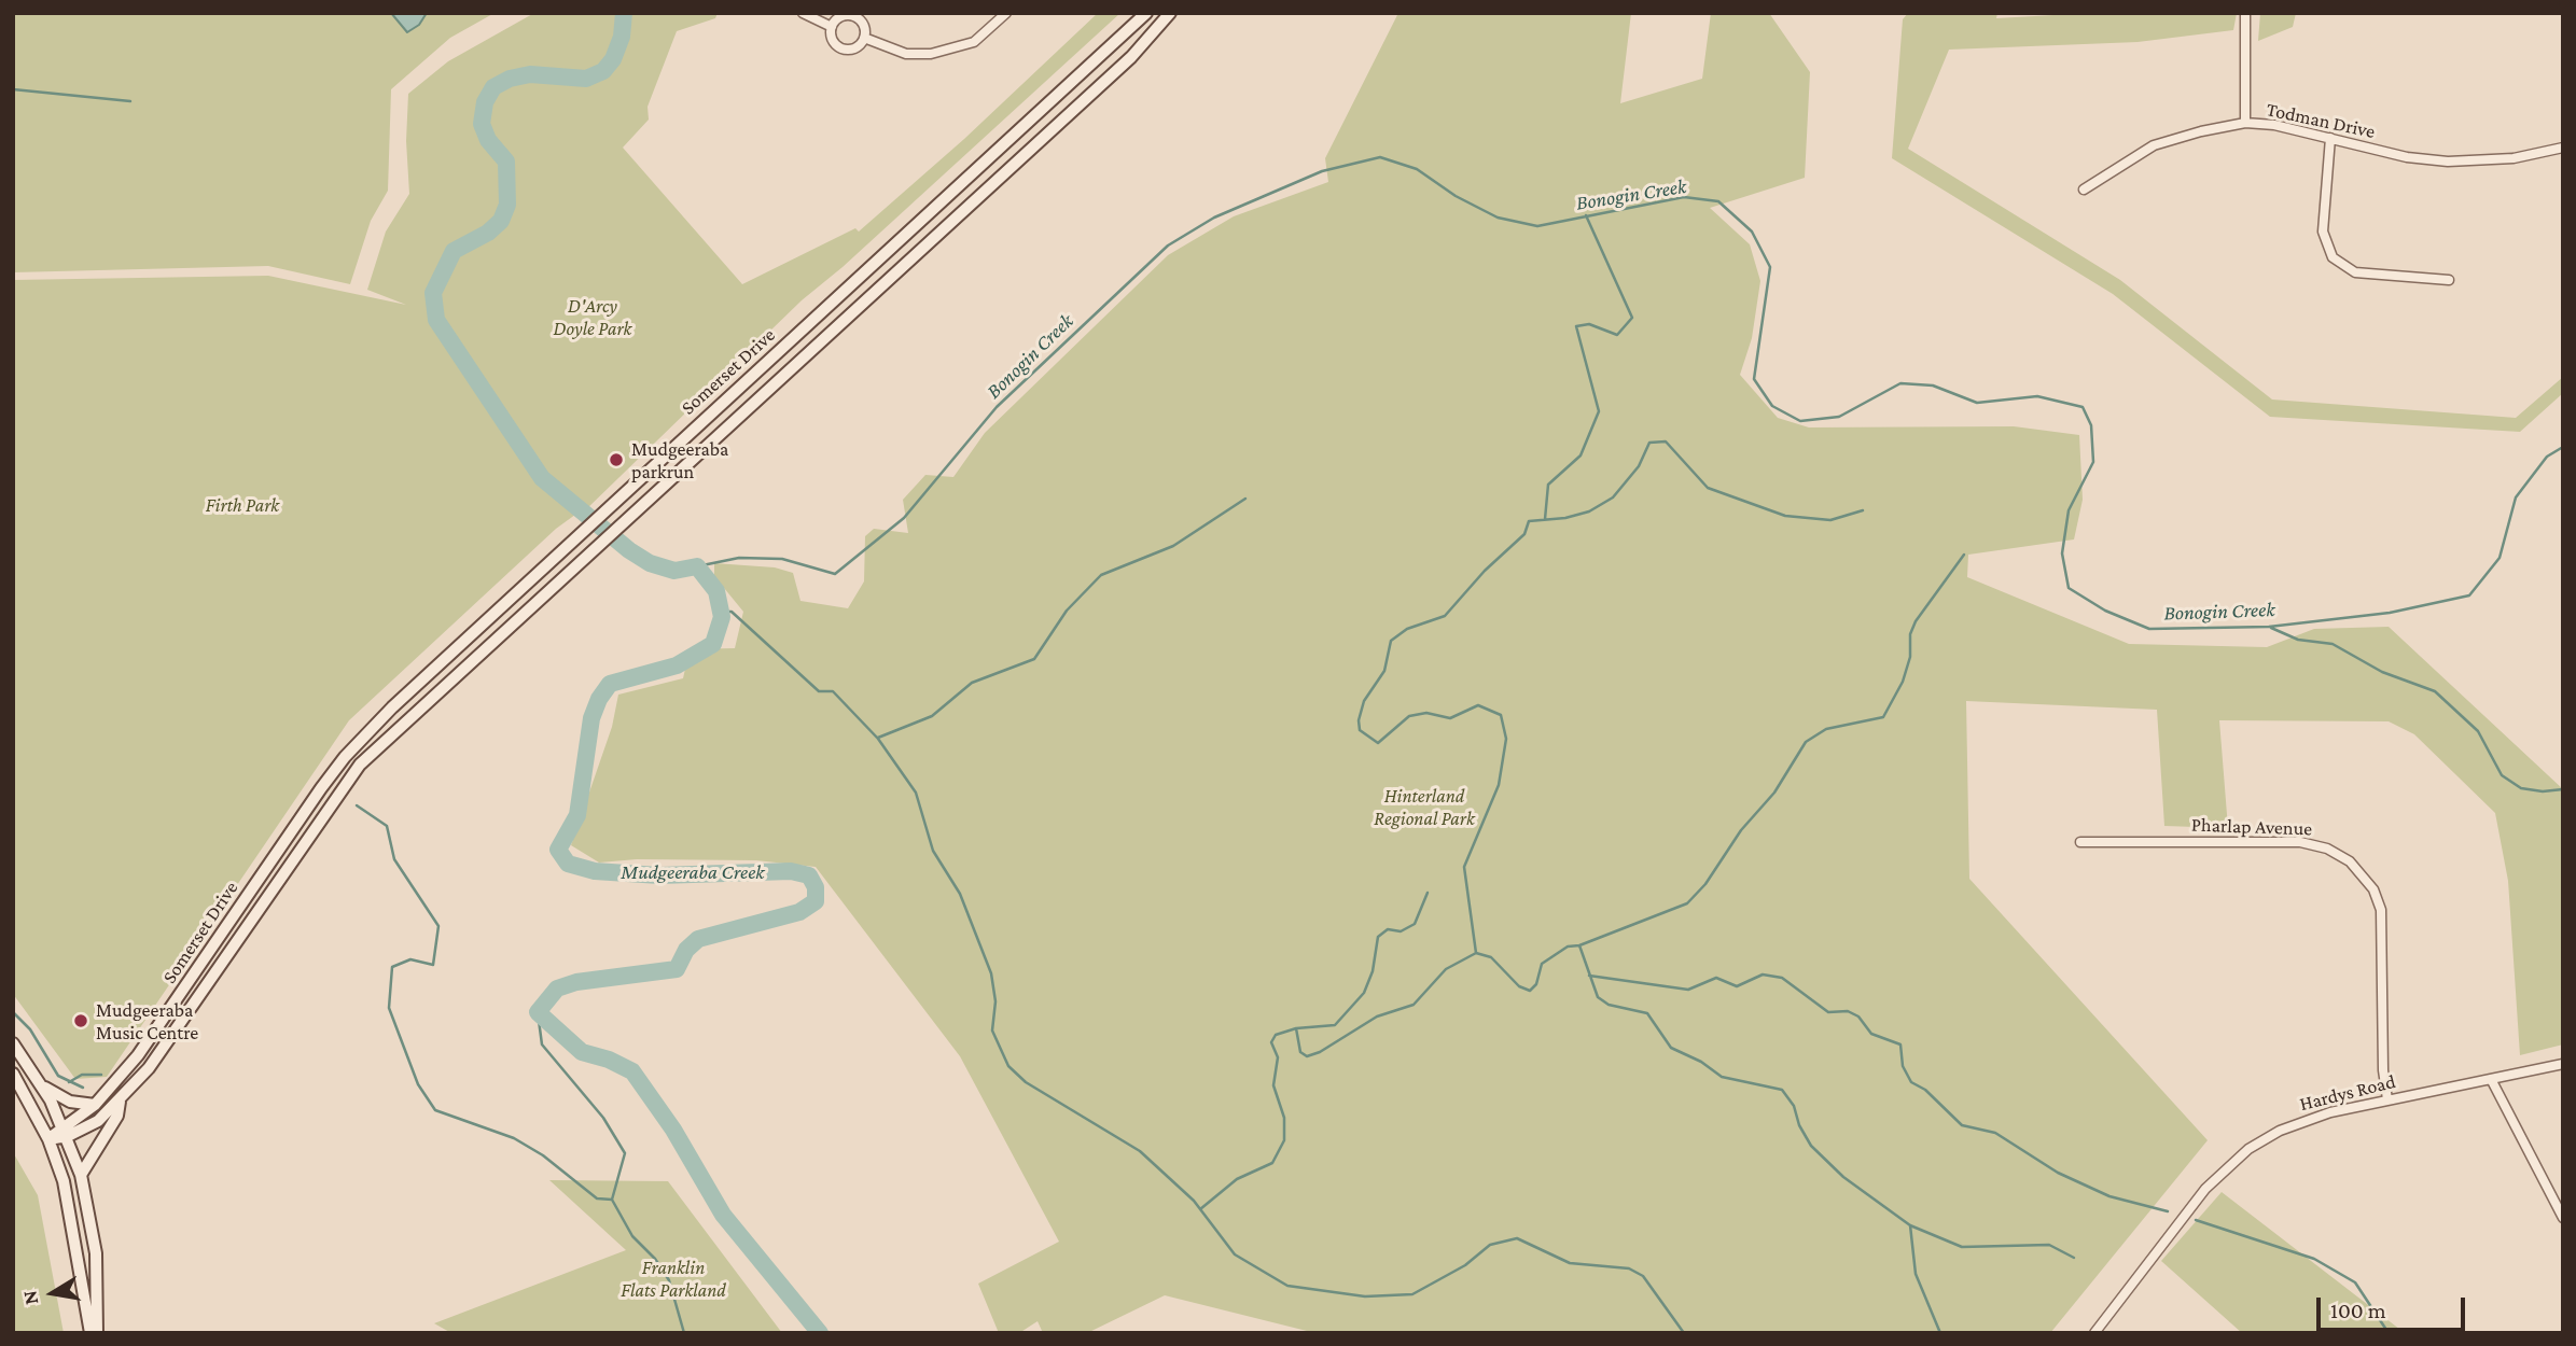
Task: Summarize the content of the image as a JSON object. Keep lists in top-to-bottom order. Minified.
{"streets":{"main road":["Somerset Drive"],"street":["Todman Drive","Pharlap Avenue","Hardys Road"]},"crossings":[["Pharlap Avenue","Hardys Road"]],"water":["Bonogin Creek","Mudgeeraba Creek"],"parks":["D'Arcy Doyle Park","Firth Park","Hinterland Regional Park","Franklin Flats Parkland"],"places":["Mudgeeraba parkrun","Mudgeeraba Music Centre"],"scale_bar":"100 m","north":"left"}
